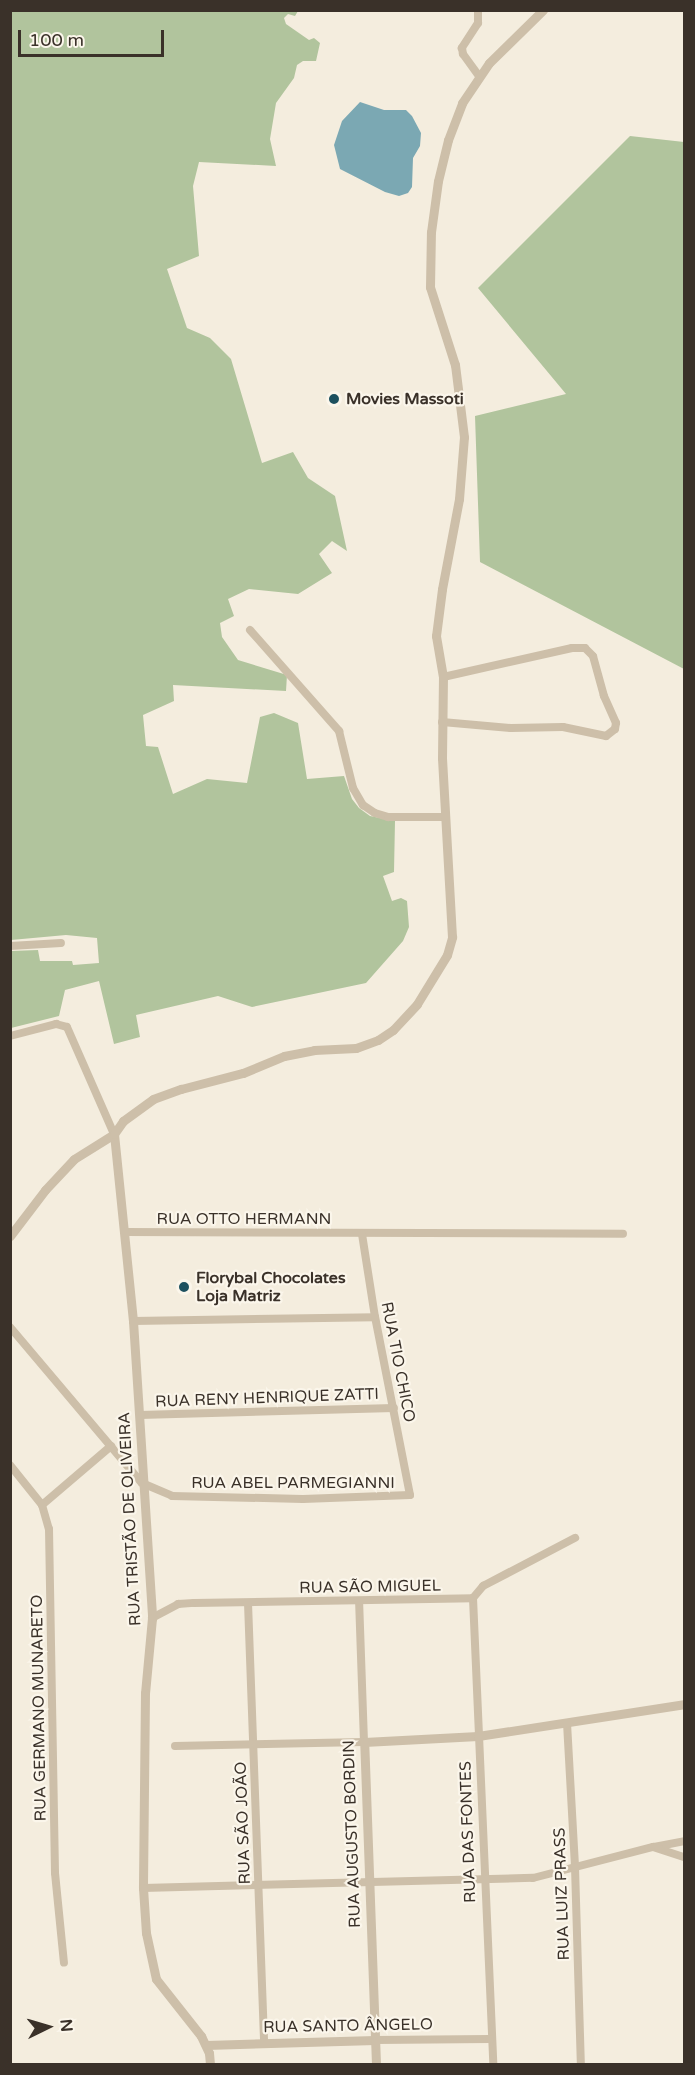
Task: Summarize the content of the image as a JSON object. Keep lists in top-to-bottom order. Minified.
{"streets":{"street":["RUA OTTO HERMANN","RUA TIO CHICO","RUA RENY HENRIQUE ZATTI","RUA ABEL PARMEGIANNI","RUA TRISTÃO DE OLIVEIRA","RUA SÃO MIGUEL","RUA GERMANO MUNARETO","RUA SÃO JOÃO","RUA DAS FONTES","RUA AUGUSTO BORDIN","RUA LUIZ PRASS","RUA SANTO ÂNGELO"]},"crossings":[["RUA OTTO HERMANN","RUA TIO CHICO"],["RUA OTTO HERMANN","RUA TRISTÃO DE OLIVEIRA"],["RUA TIO CHICO","RUA RENY HENRIQUE ZATTI"],["RUA TIO CHICO","RUA ABEL PARMEGIANNI"],["RUA RENY HENRIQUE ZATTI","RUA TRISTÃO DE OLIVEIRA"],["RUA ABEL PARMEGIANNI","RUA TRISTÃO DE OLIVEIRA"],["RUA TRISTÃO DE OLIVEIRA","RUA SÃO MIGUEL"],["RUA TRISTÃO DE OLIVEIRA","RUA SANTO ÂNGELO"],["RUA SÃO MIGUEL","RUA SÃO JOÃO"],["RUA SÃO MIGUEL","RUA DAS FONTES"],["RUA SÃO MIGUEL","RUA AUGUSTO BORDIN"],["RUA SÃO JOÃO","RUA SANTO ÂNGELO"],["RUA DAS FONTES","RUA SANTO ÂNGELO"],["RUA AUGUSTO BORDIN","RUA SANTO ÂNGELO"]],"places":["Movies Massoti","Florybal Chocolates Loja Matriz"],"scale_bar":"100 m","north":"right"}
